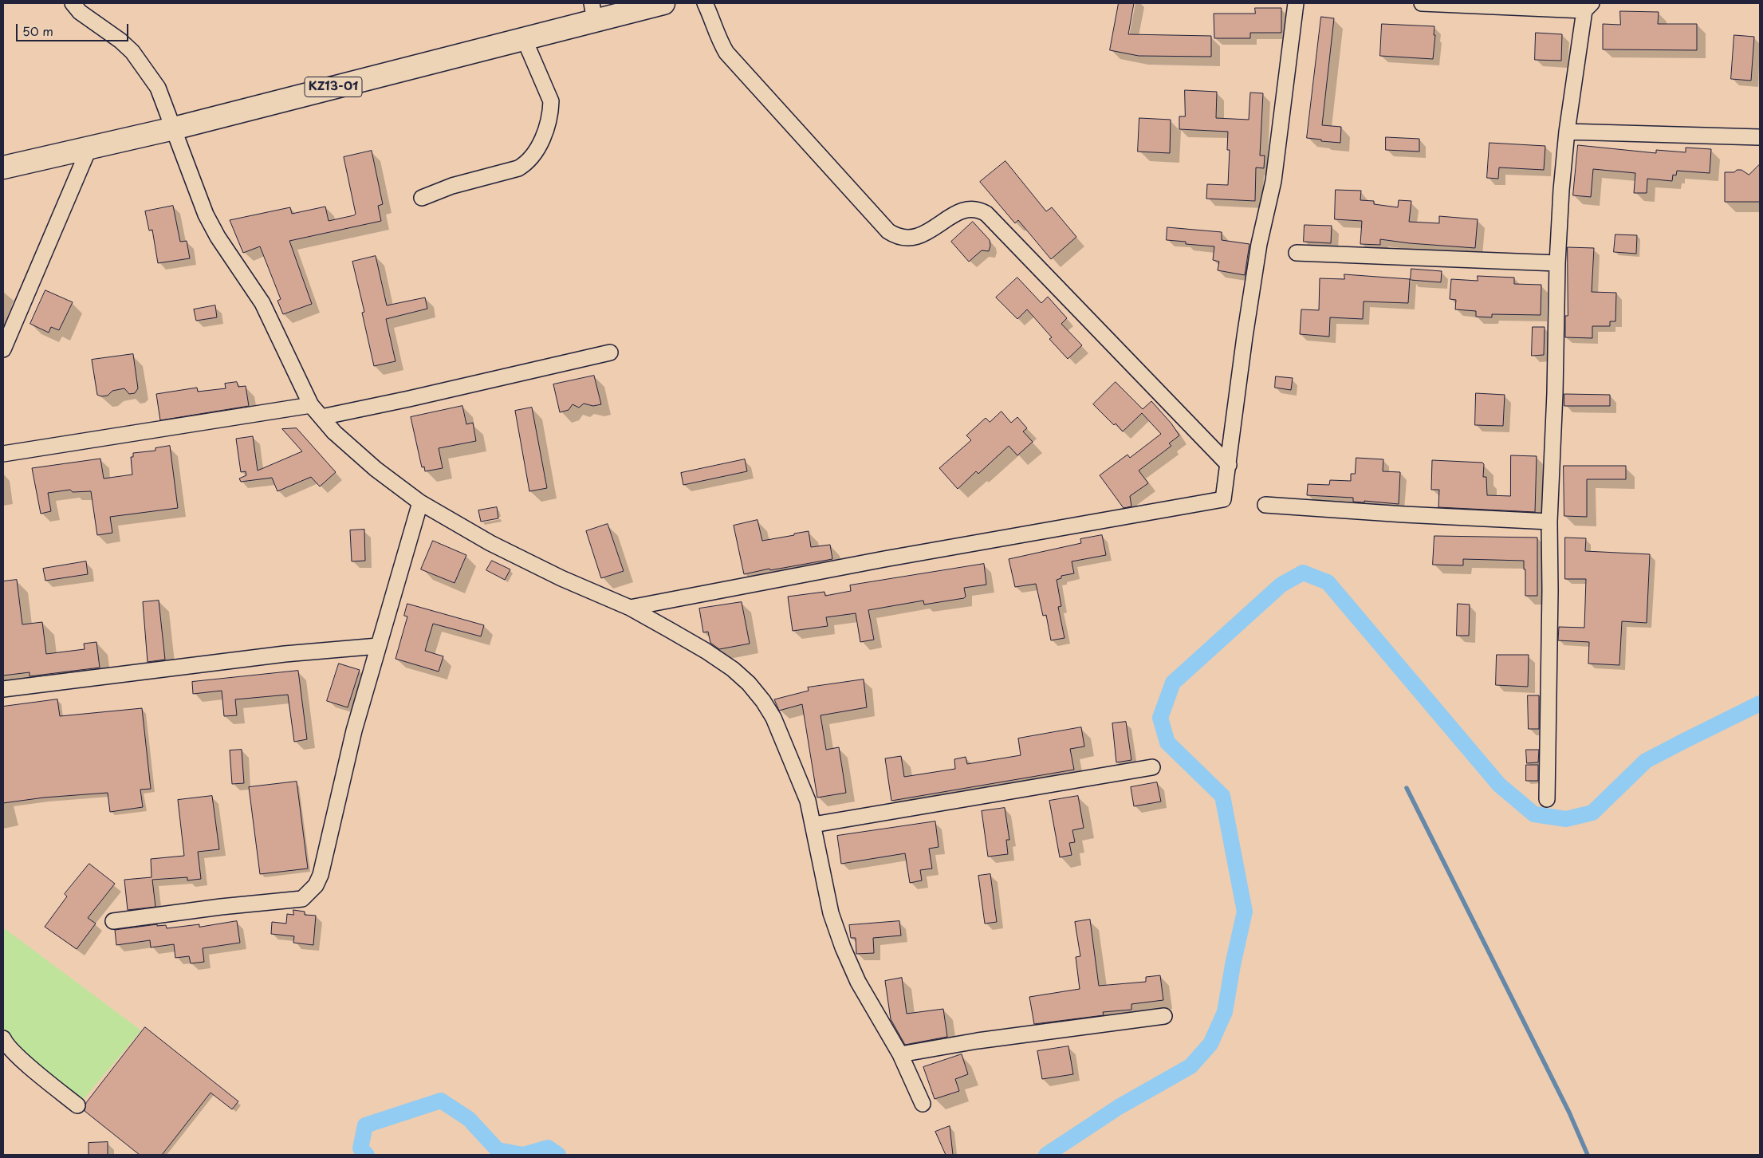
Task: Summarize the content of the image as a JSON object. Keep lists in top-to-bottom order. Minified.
{"streets":{"highway":["KZ13-01"]},"scale_bar":"50 m"}
